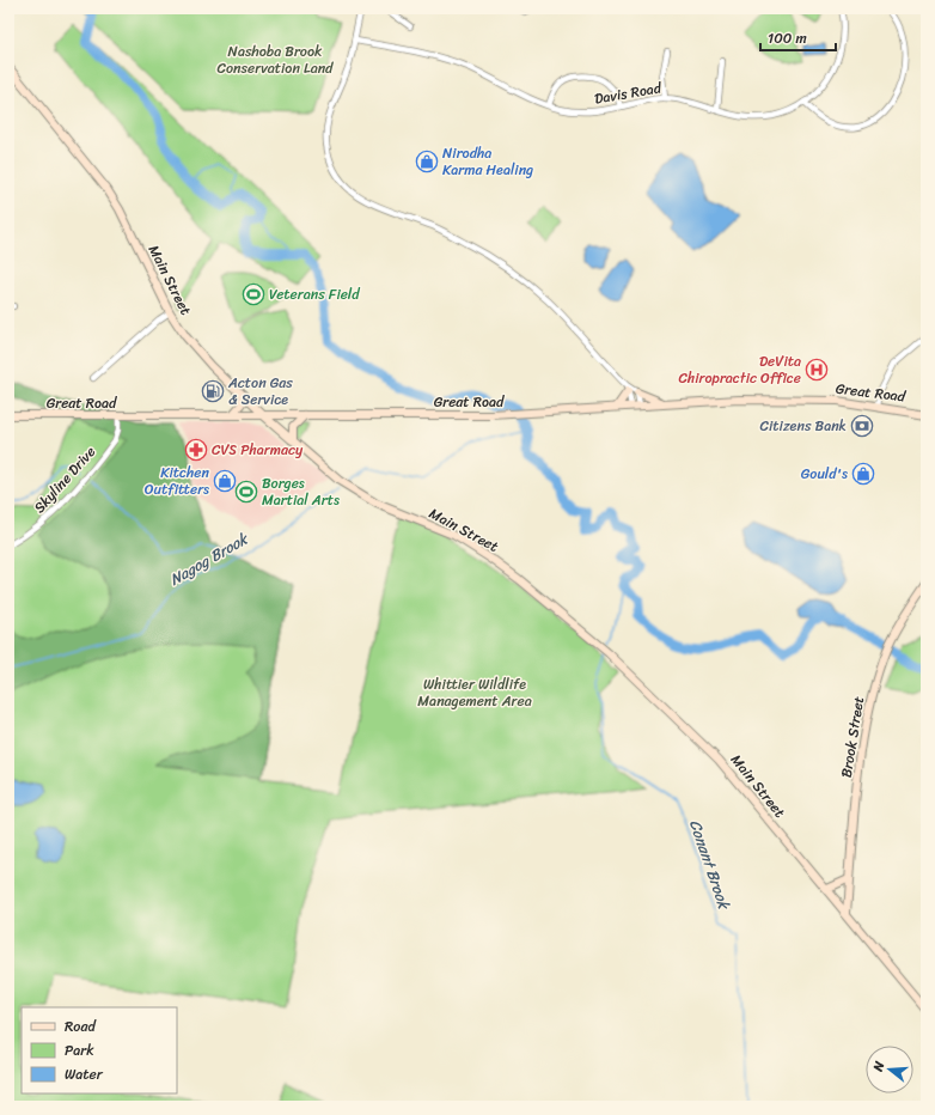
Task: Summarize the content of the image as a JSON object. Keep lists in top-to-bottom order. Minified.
{"streets":{"main road":["Main Street","Great Road","Brook Street"],"street":["Davis Road","Skyline Drive"]},"crossings":[["Main Street","Great Road"],["Main Street","Brook Street"],["Great Road","Skyline Drive"]],"water":["Nagog Brook","Conant Brook"],"parks":["Nashoba Brook Conservation Land","Whittier Wildlife Management Area"],"places":{"shop":["Nirodha Karma Healing","Gould's","Kitchen Outfitters"],"sports":["Veterans Field","Borges Martial Arts"],"hospital":["DeVita Chiropractic Office"],"fuel station":["Acton Gas & Service"],"bank":["Citizens Bank"],"pharmacy":["CVS Pharmacy"]},"legend":["Road","Park","Water"],"scale_bar":"100 m","north":"left"}
